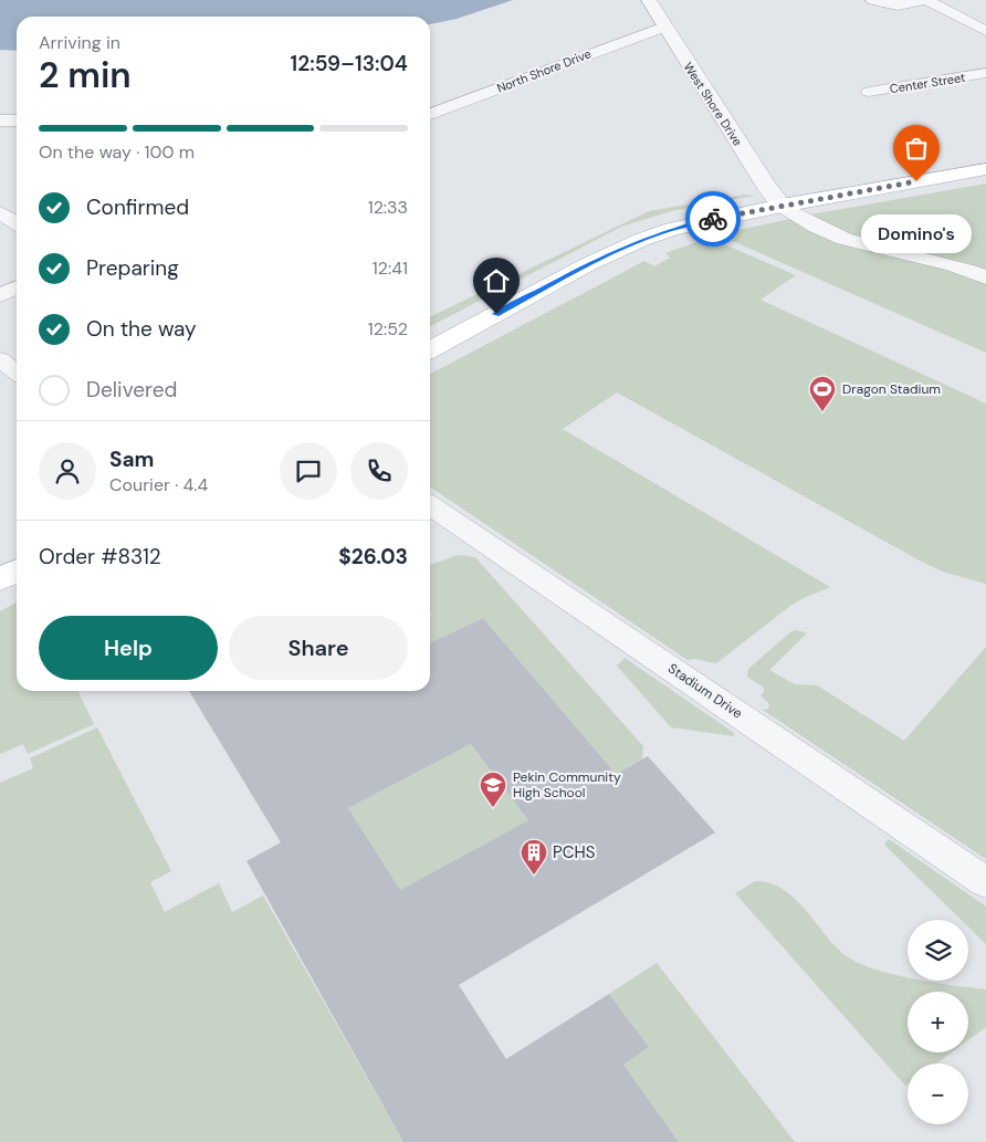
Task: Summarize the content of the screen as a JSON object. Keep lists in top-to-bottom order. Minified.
{"streets":{"street":["North Shore Drive","Center Street","West Shore Drive","Stadium Drive"]},"crossings":[["North Shore Drive","West Shore Drive"]],"places":{"other":["Domino's"],"sports":["Dragon Stadium"],"school or university":["Pekin Community High School"],"building":["PCHS"]},"page":{"heading":["2 min","Arriving in","12:59–13:04"],"panel":["Sam","Courier · 4.4","Order #8312","$26.03"],"bar":"On the way · 100 m","list":[["Confirmed","12:33"],["Preparing","12:41"],["On the way","12:52"],"Delivered"],"bubble":"Domino's","buttons":["Help","Share"],"map_buttons":["+","−"]}}
